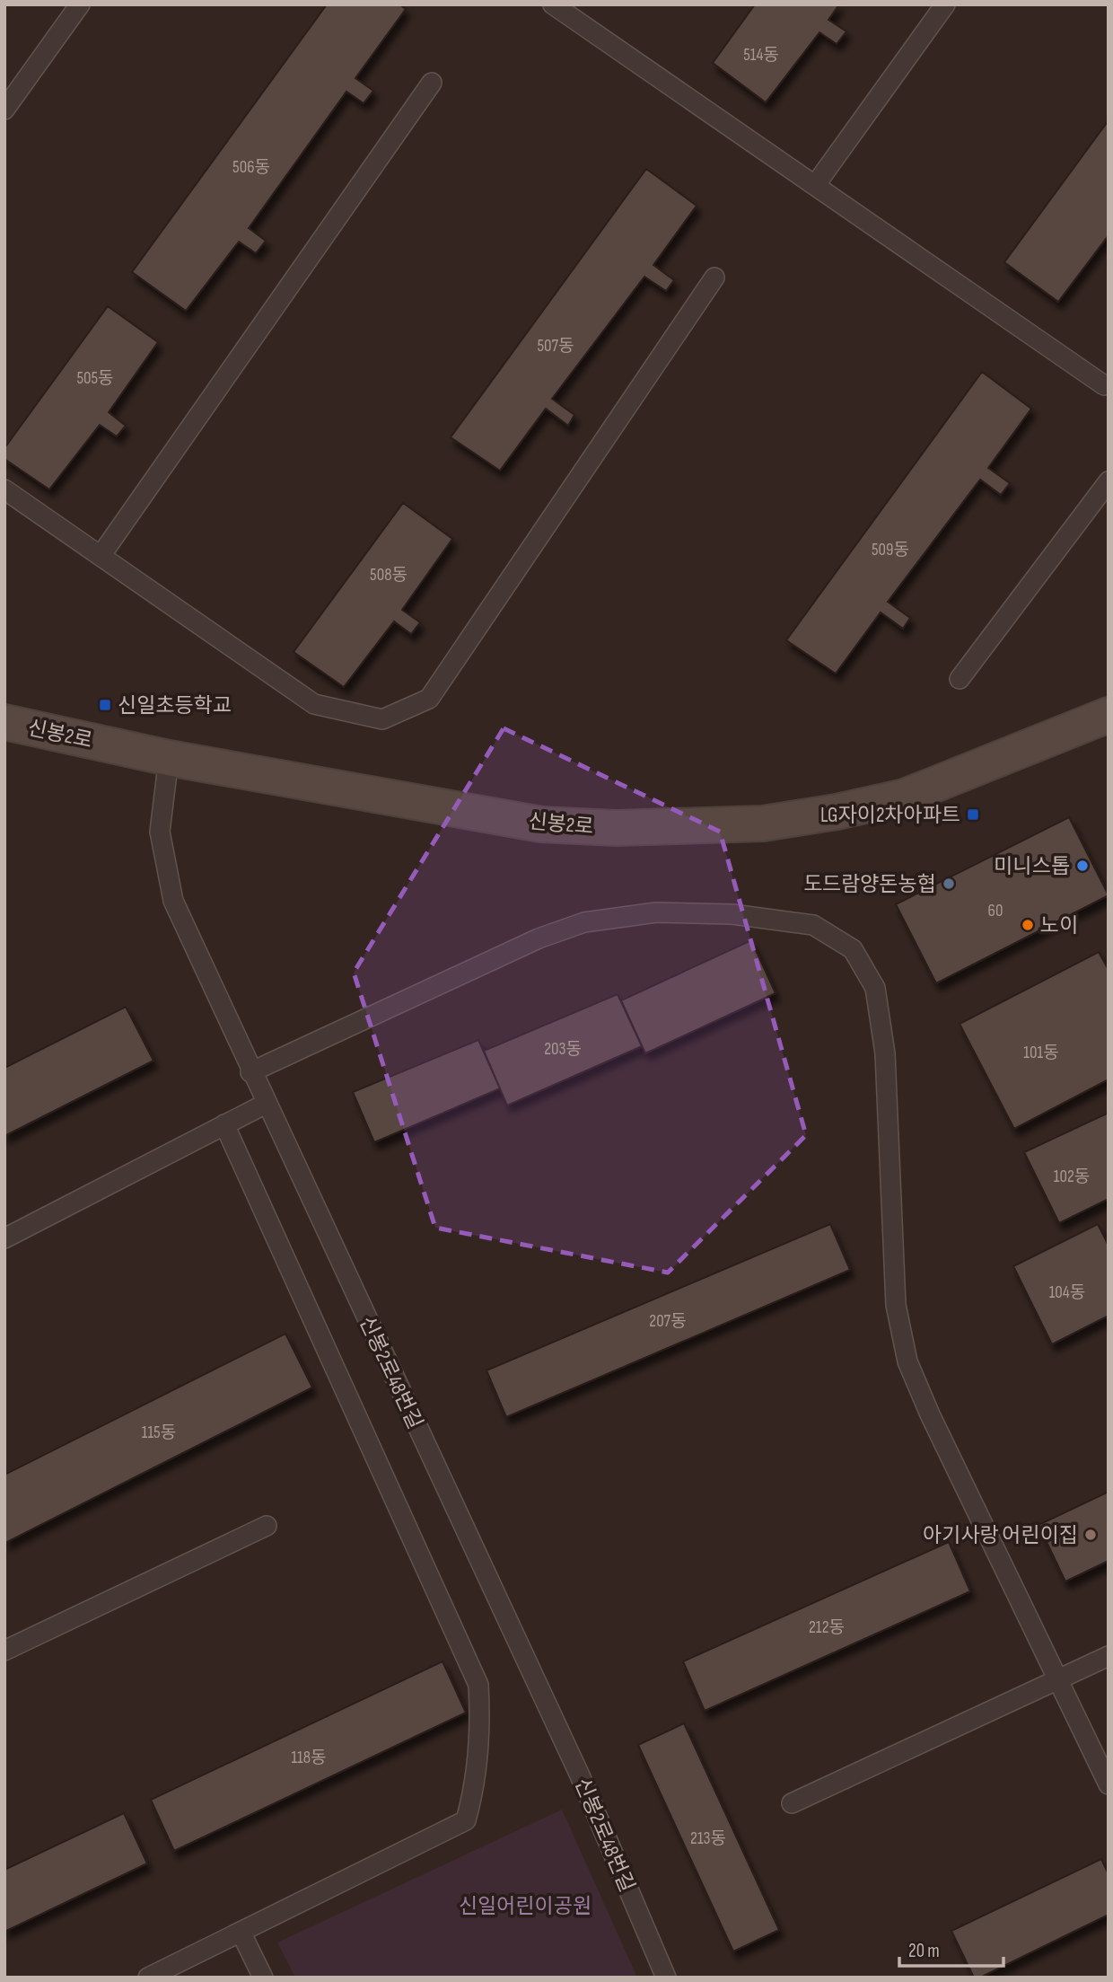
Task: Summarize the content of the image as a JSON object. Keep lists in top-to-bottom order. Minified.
{"streets":{"street":["신봉2로"],"lane":["신봉2로48번길"]},"crossings":[["신봉2로","신봉2로48번길"]],"parks":["신일어린이공원"],"places":{"transit":["신일초등학교","LG자이2차아파트"],"other":["미니스톱","도드람양돈농협","노이","아기사랑 어린이집"]},"house_numbers":["514동","506동","507동","505동","509동","508동","60","203동","101동","102동","104동","207동","115동","212동","118동","213동"],"scale_bar":"20 m"}
